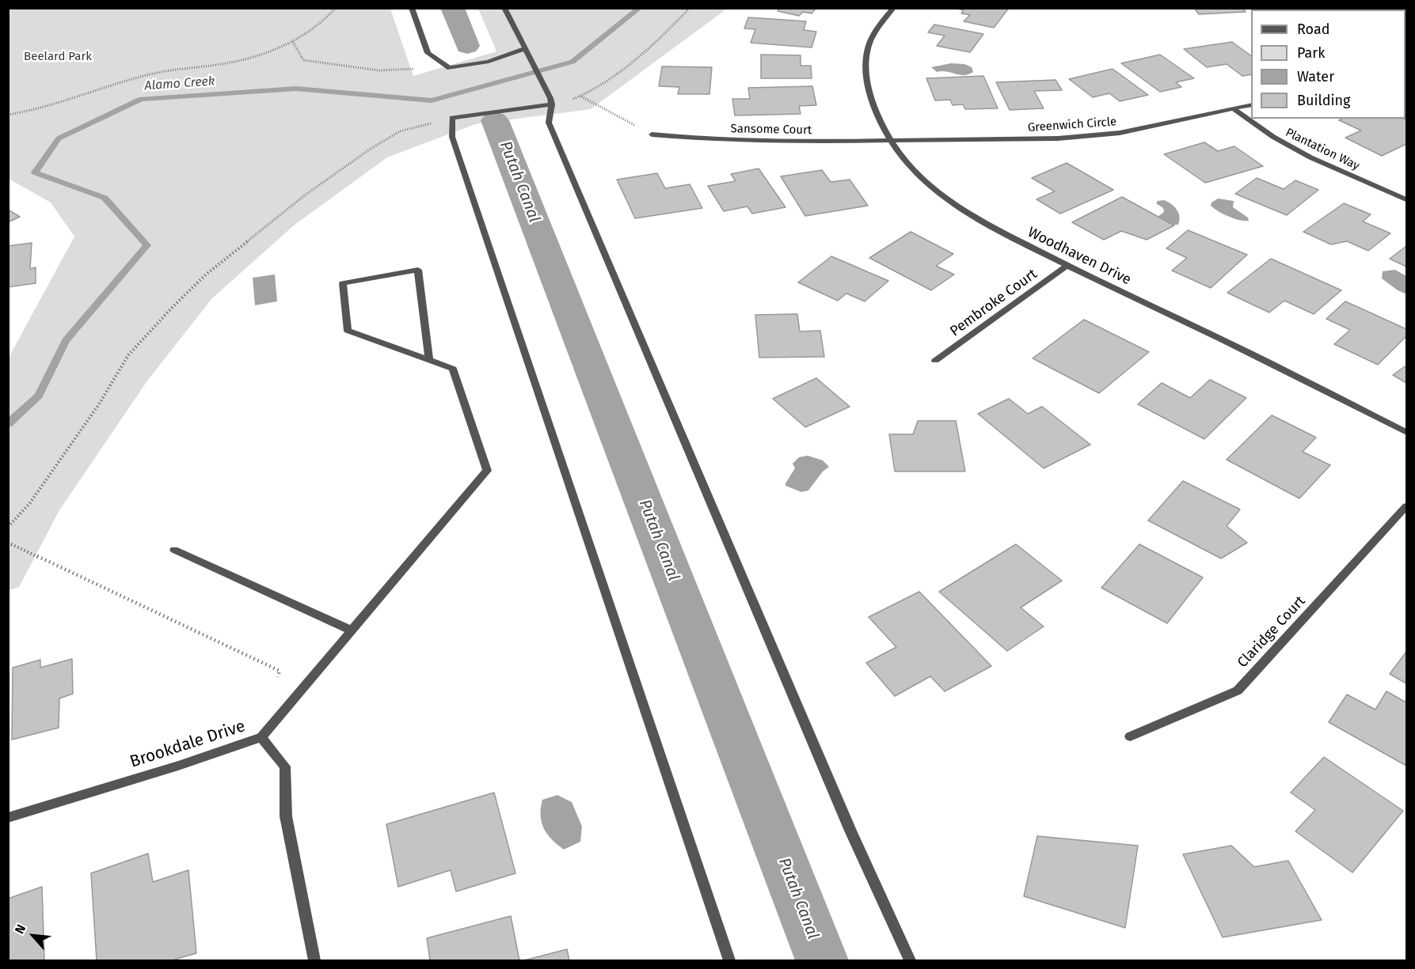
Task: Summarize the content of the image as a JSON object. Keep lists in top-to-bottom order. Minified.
{"streets":{"street":["Greenwich Circle","Sansome Court","Plantation Way","Woodhaven Drive","Pembroke Court","Claridge Court","Brookdale Drive"]},"crossings":[["Greenwich Circle","Sansome Court"],["Greenwich Circle","Plantation Way"],["Greenwich Circle","Woodhaven Drive"],["Sansome Court","Woodhaven Drive"],["Woodhaven Drive","Pembroke Court"]],"water":["Alamo Creek","Putah Canal"],"parks":["Beelard Park"],"legend":["Road","Park","Water","Building"],"north":"top left"}
